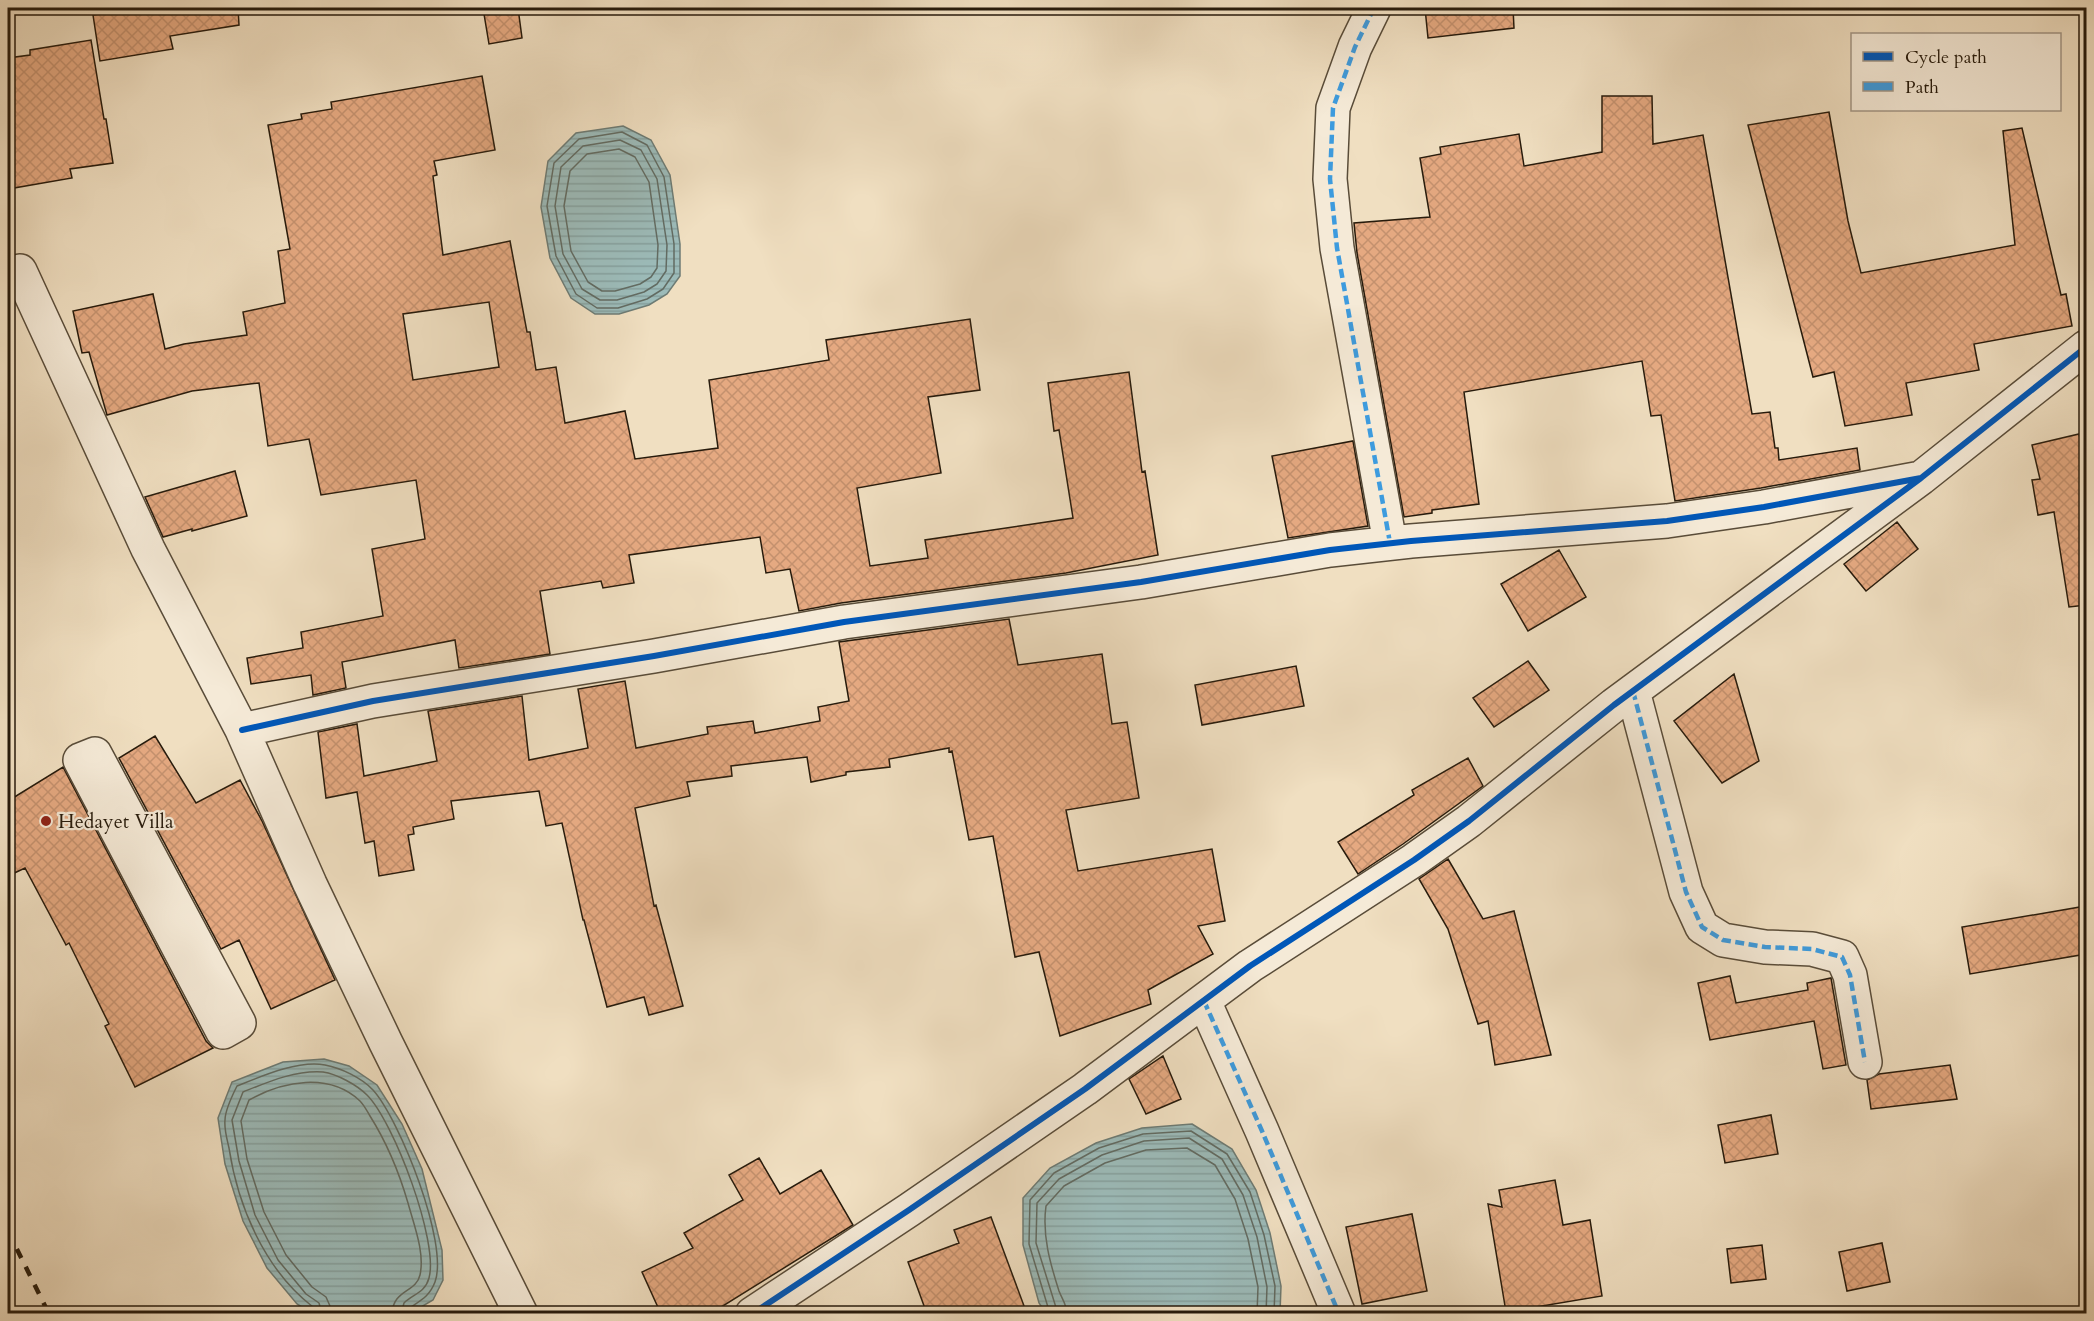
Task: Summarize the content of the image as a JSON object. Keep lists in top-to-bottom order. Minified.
{"places":["Hedayet Villa"],"legend":["Cycle path","Path"]}
